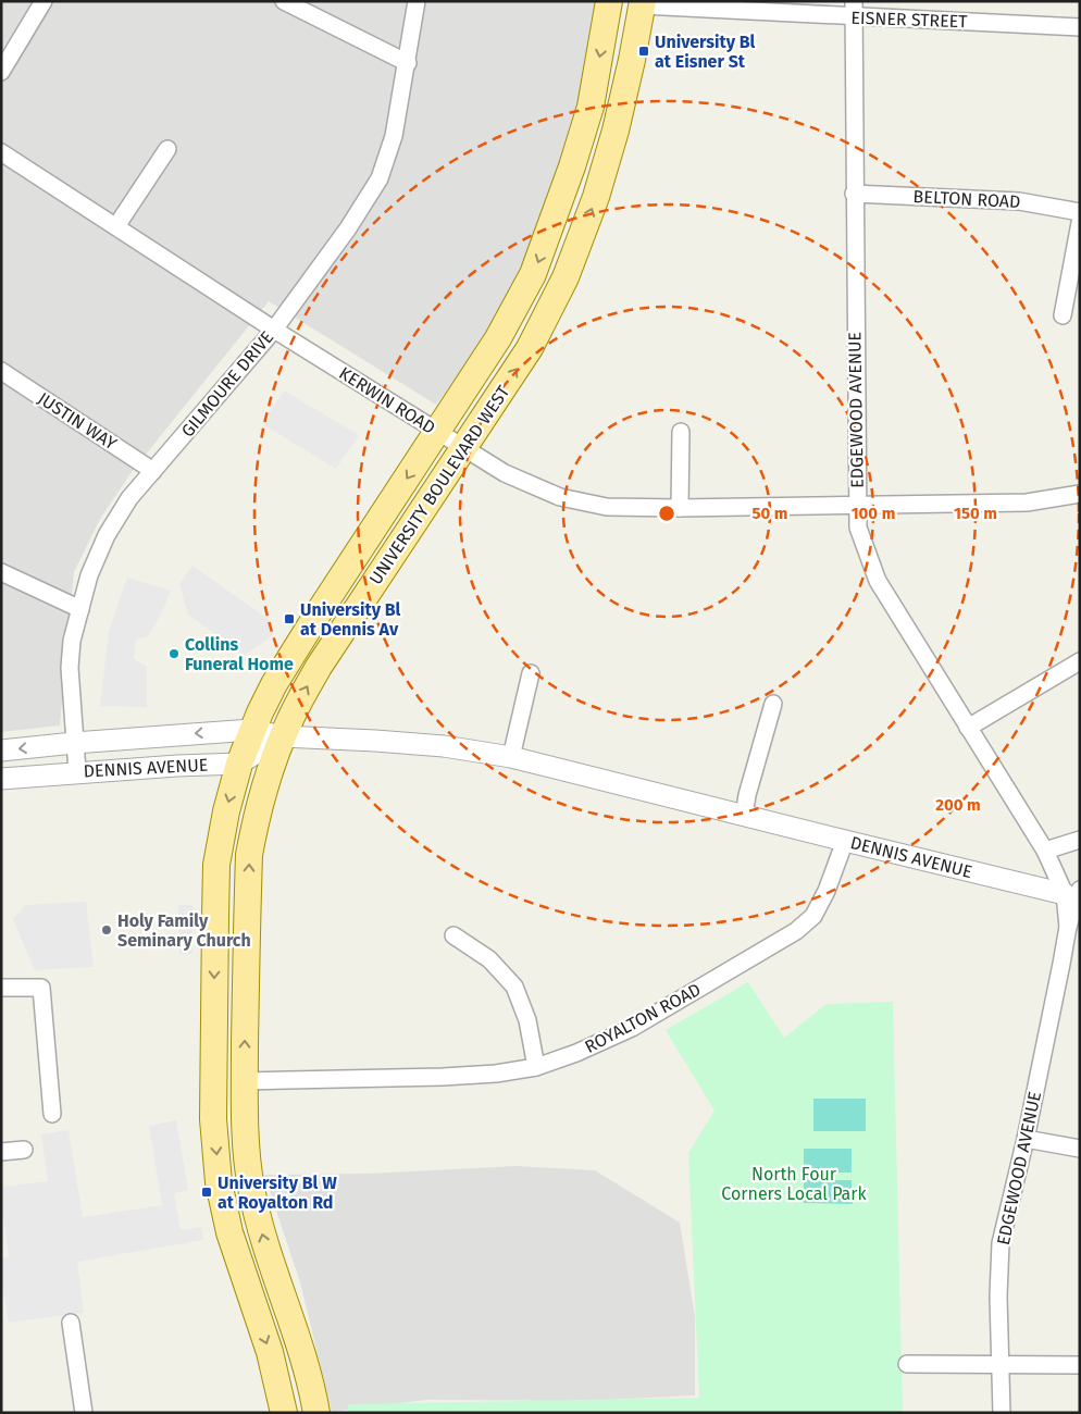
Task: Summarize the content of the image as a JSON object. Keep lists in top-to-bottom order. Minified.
{"streets":{"main road":["UNIVERSITY BOULEVARD WEST"],"street":["EISNER STREET","BELTON ROAD","GILMOURE DRIVE","KERWIN ROAD","EDGEWOOD AVENUE","JUSTIN WAY","DENNIS AVENUE","ROYALTON ROAD"]},"crossings":[["EISNER STREET","EDGEWOOD AVENUE"],["EISNER STREET","UNIVERSITY BOULEVARD WEST"],["BELTON ROAD","EDGEWOOD AVENUE"],["GILMOURE DRIVE","KERWIN ROAD"],["GILMOURE DRIVE","JUSTIN WAY"],["GILMOURE DRIVE","DENNIS AVENUE"],["KERWIN ROAD","EDGEWOOD AVENUE"],["KERWIN ROAD","UNIVERSITY BOULEVARD WEST"],["EDGEWOOD AVENUE","DENNIS AVENUE"],["UNIVERSITY BOULEVARD WEST","DENNIS AVENUE"],["UNIVERSITY BOULEVARD WEST","ROYALTON ROAD"],["DENNIS AVENUE","ROYALTON ROAD"]],"parks":["North Four Corners Local Park"],"places":{"transit":["University Bl at Eisner St","University Bl at Dennis Av","University Bl W at Royalton Rd"],"other":["Collins Funeral Home","Holy Family Seminary Church"]},"rings":["50 m","100 m","150 m","200 m"]}
